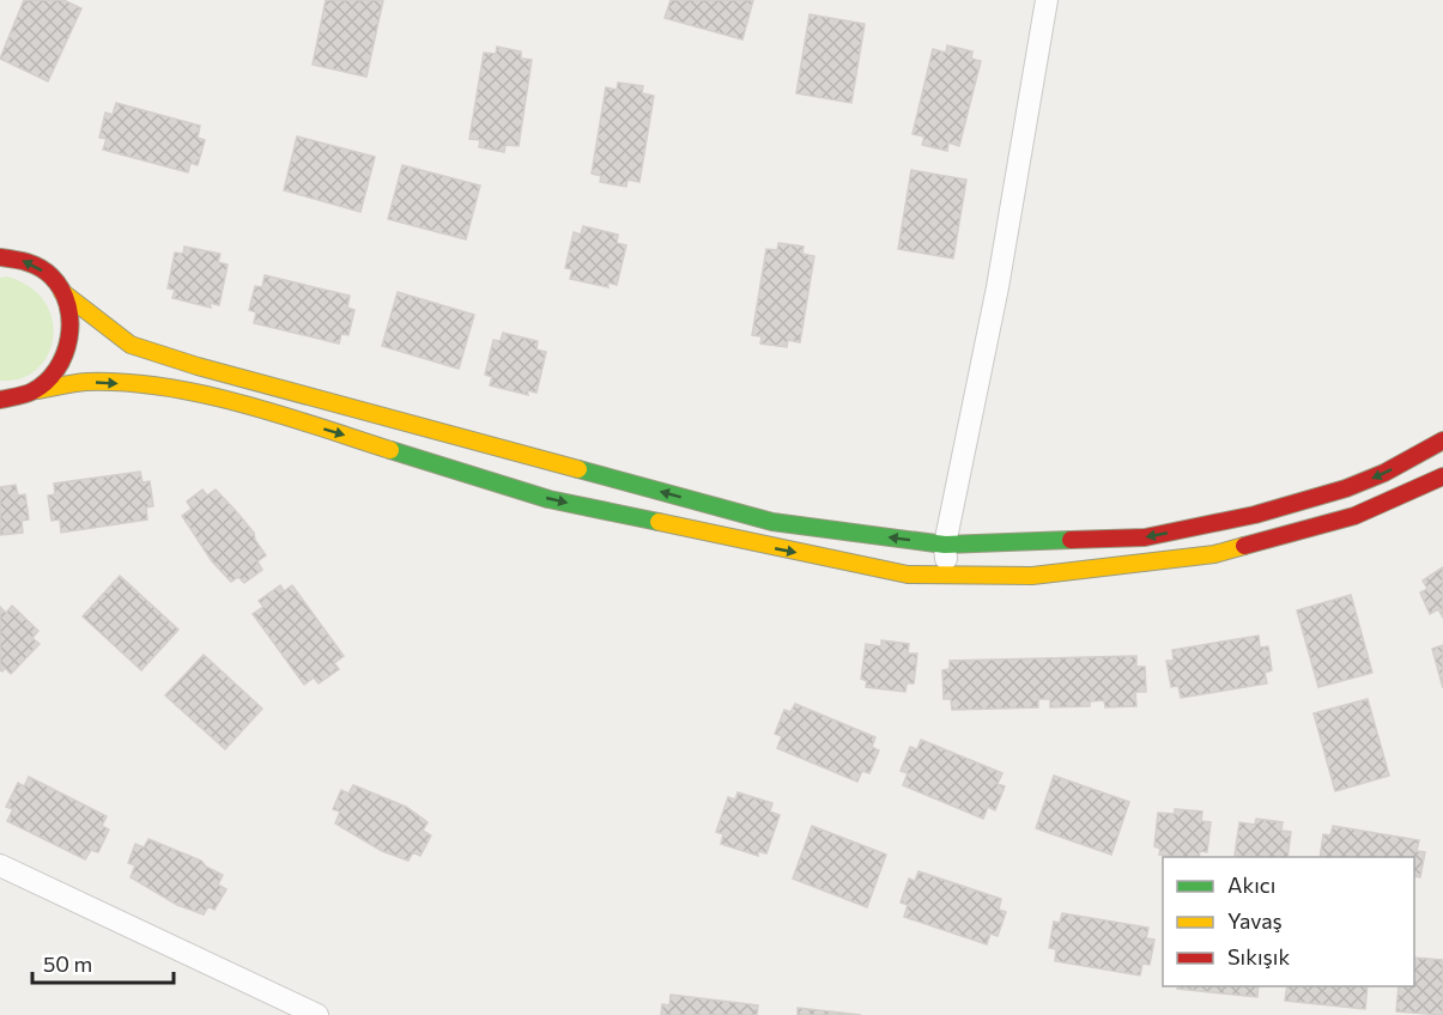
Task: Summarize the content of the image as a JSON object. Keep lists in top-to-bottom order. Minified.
{"legend":["Akıcı","Yavaş","Sıkışık"],"scale_bar":"50 m"}
